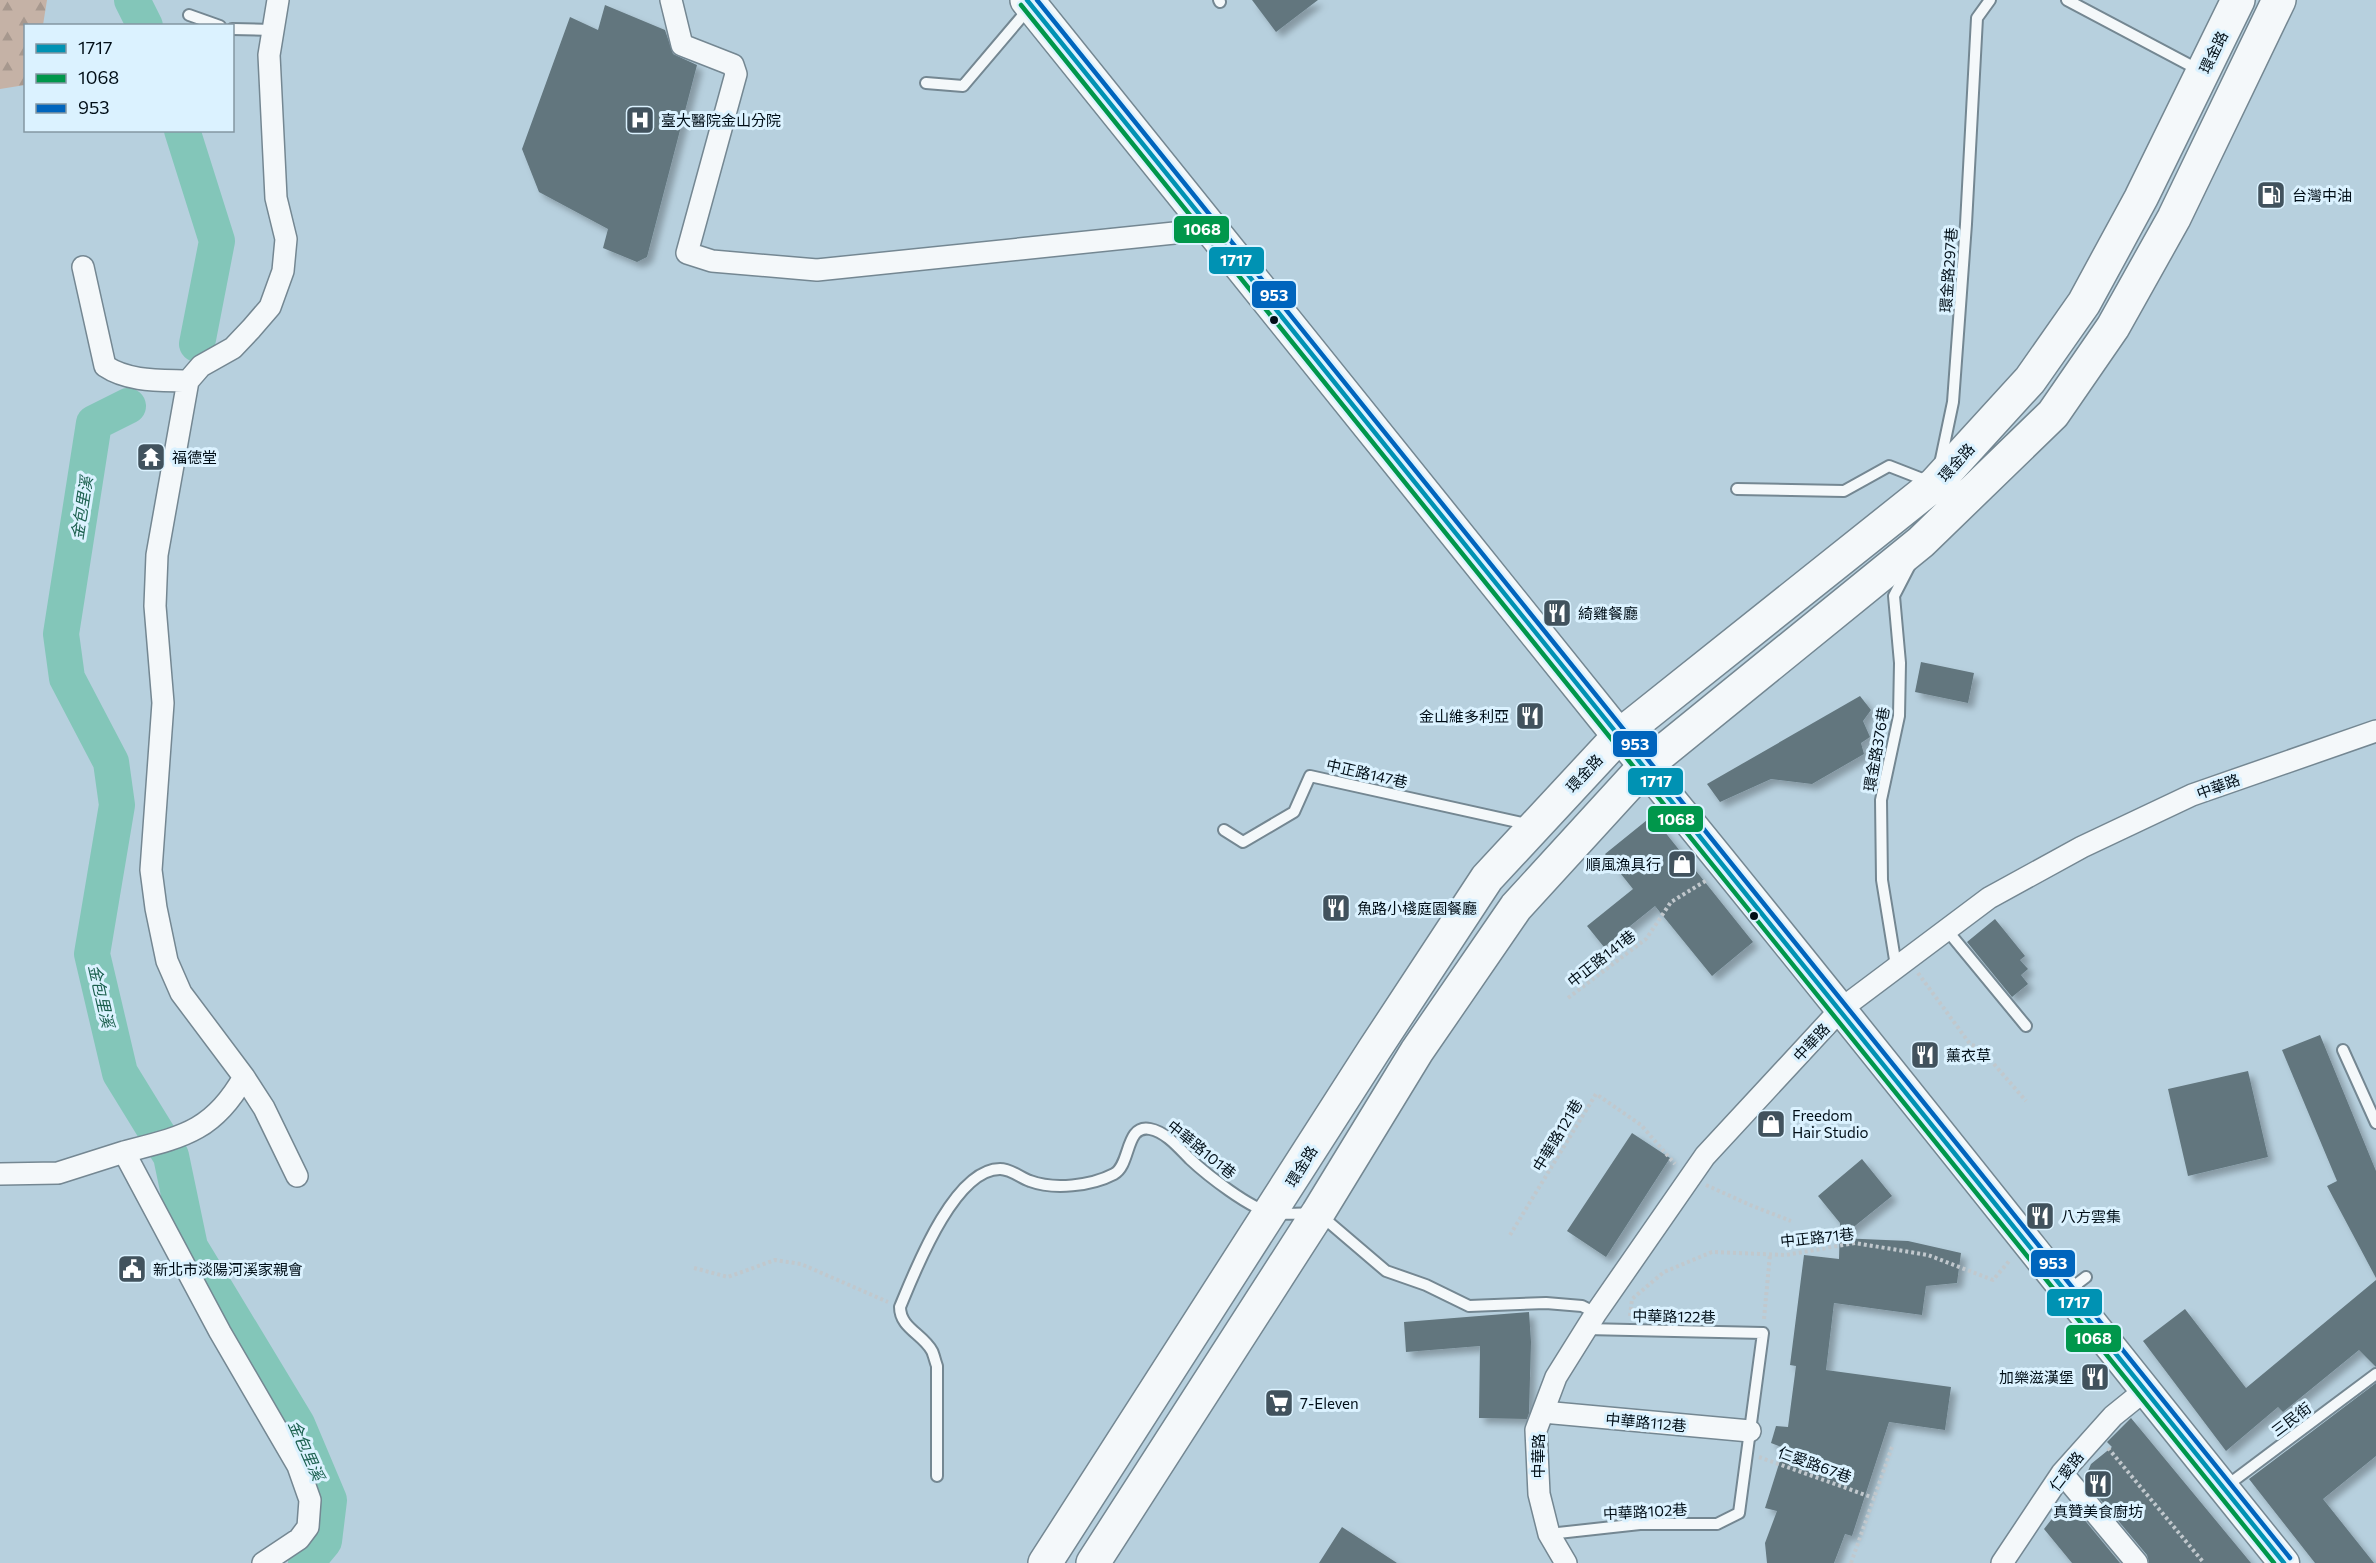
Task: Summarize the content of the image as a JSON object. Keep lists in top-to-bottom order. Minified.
{"streets":{"main road":["環金路"],"street":["中華路","中華路112巷","仁愛路"],"lane":["環金路297巷","環金路376巷","中正路147巷","中華路101巷","中華路122巷","三民街","中華路102巷"],"path":["中正路141巷","中華路121巷","中正路71巷","仁愛路67巷"]},"crossings":[["環金路","環金路297巷"],["環金路","中正路147巷"],["環金路","中華路101巷"],["環金路376巷","中華路"],["中華路","中華路121巷"],["中華路","中華路122巷"],["中華路","中華路112巷"],["中華路","中華路102巷"],["中正路71巷","中華路122巷"],["仁愛路67巷","中華路102巷"]],"water":["金包里溪"],"places":{"hospital":["臺大醫院金山分院"],"fuel station":["台灣中油"],"temple":["福德堂"],"restaurant":["綺雞餐廳","金山維多利亞","魚路小棧庭園餐廳","薰衣草","八方雲集","加樂滋漢堡","真贊美食廚坊"],"shop":["順風漁具行","Freedom Hair Studio"],"public building":["新北市淡陽河溪家親會"],"supermarket":["7-Eleven"]},"lines":["transit line 1717","transit line 953","transit line 1068"],"legend":["1717","1068","953"]}
